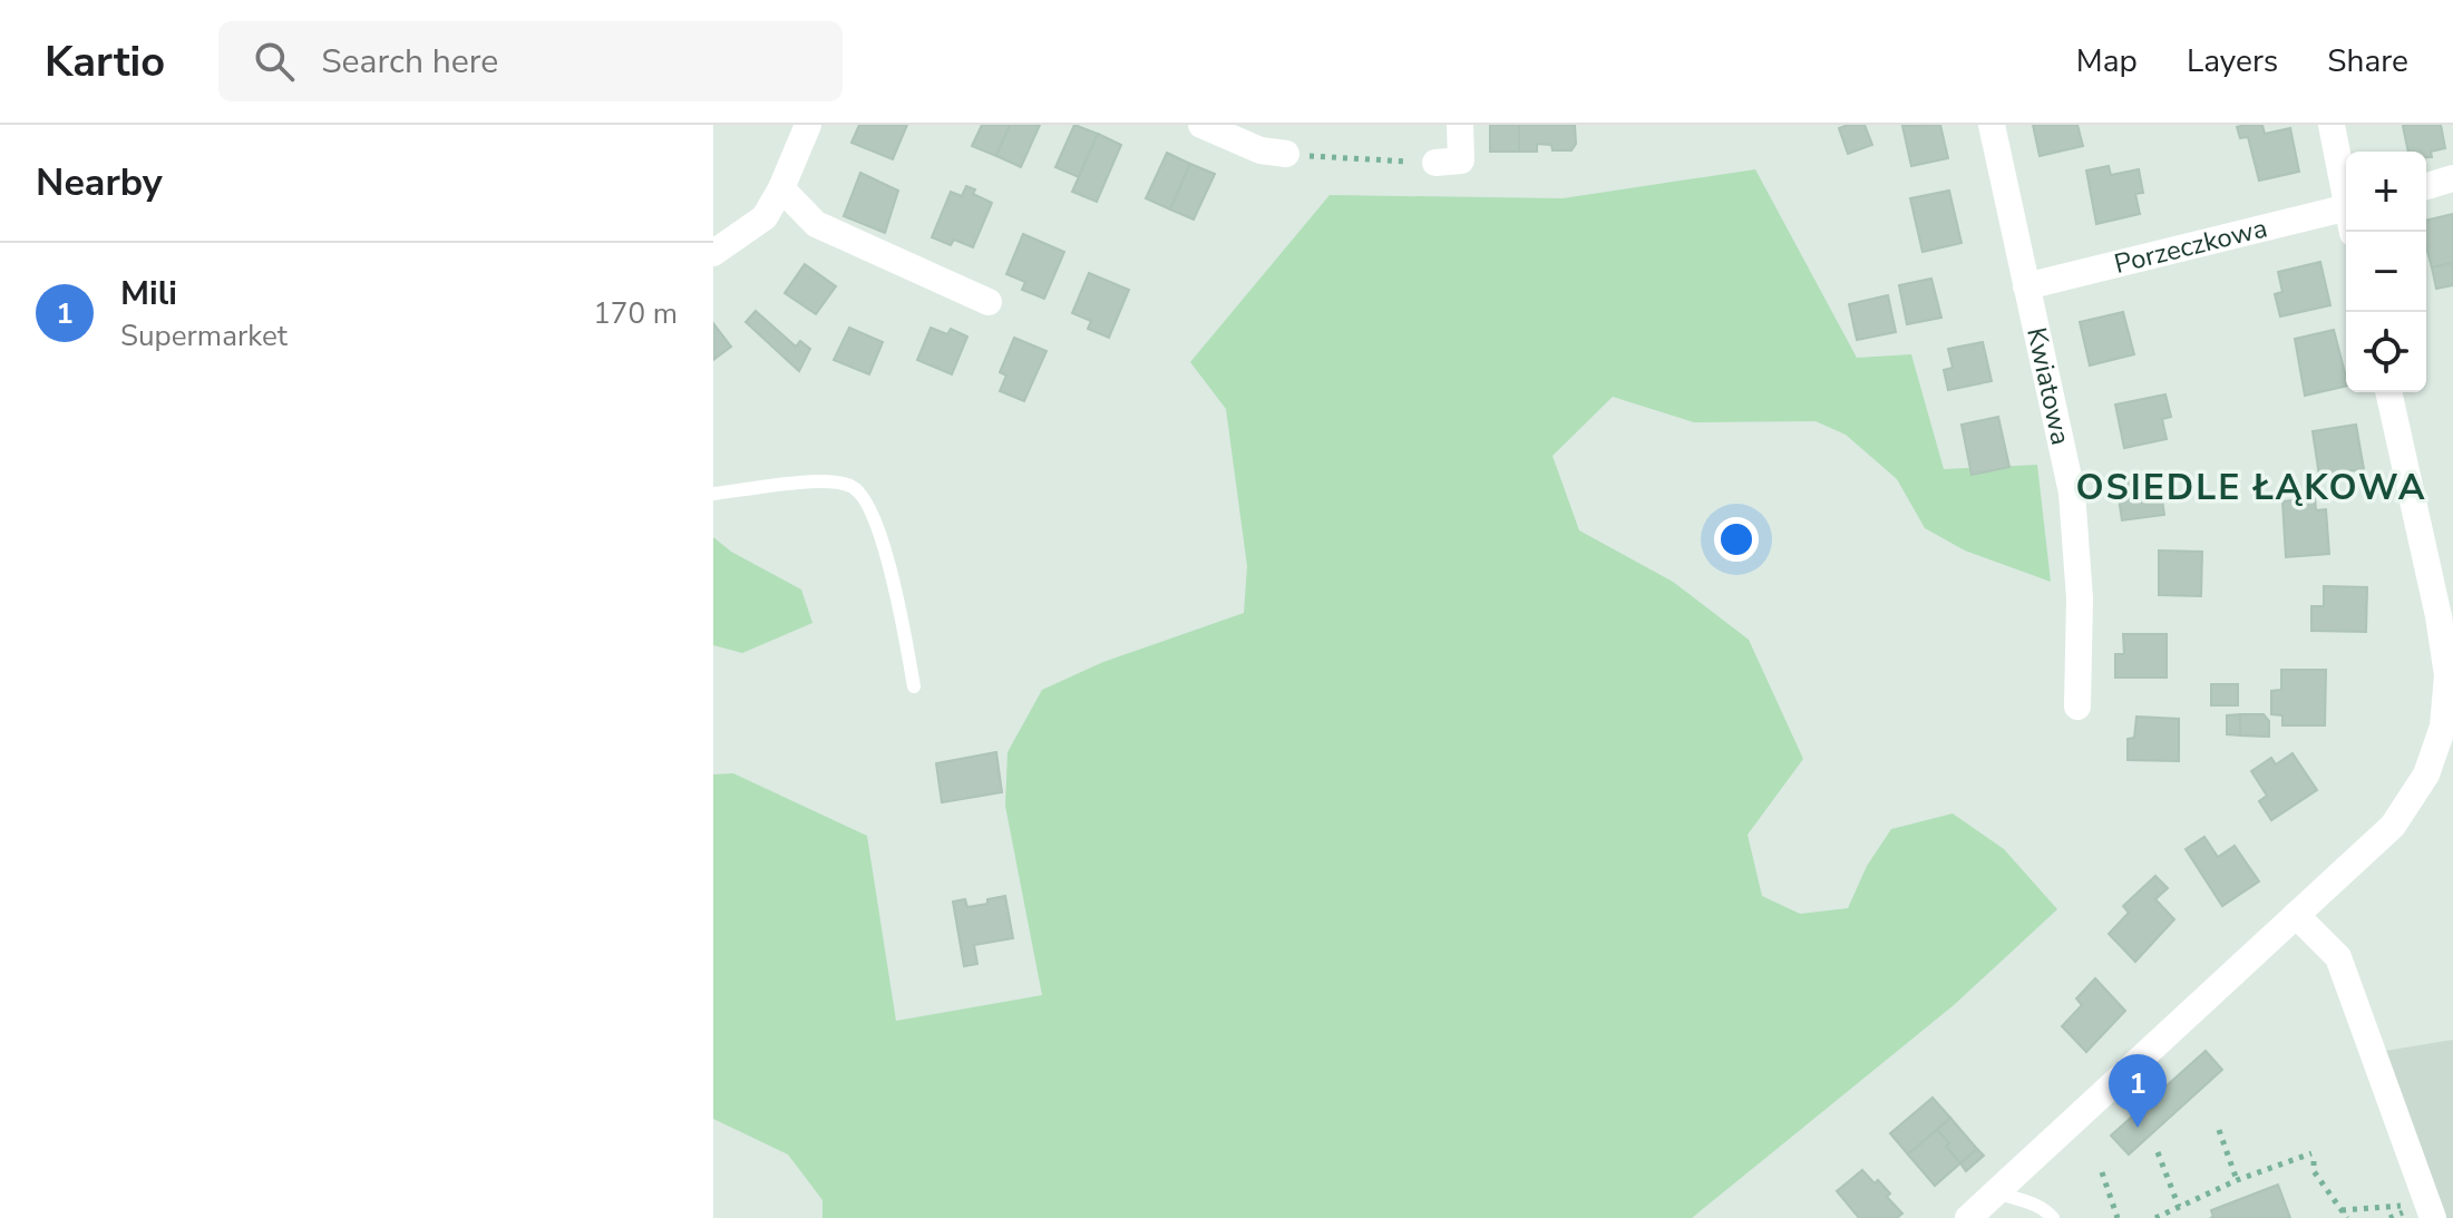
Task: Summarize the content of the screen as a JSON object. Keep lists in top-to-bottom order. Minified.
{"streets":{"street":["Porzeczkowa","Kwiatowa"]},"crossings":[["Porzeczkowa","Kwiatowa"]],"districts":["OSIEDLE ŁĄKOWA"],"page":{"header":"Kartio","search":"Search here","nav":["Map","Layers","Share"],"heading":"Nearby","map_buttons":["+","−"],"list":[{"mark":"1","name":"Mili","note":"Supermarket","value":"170 m"}],"pins":"1"}}
